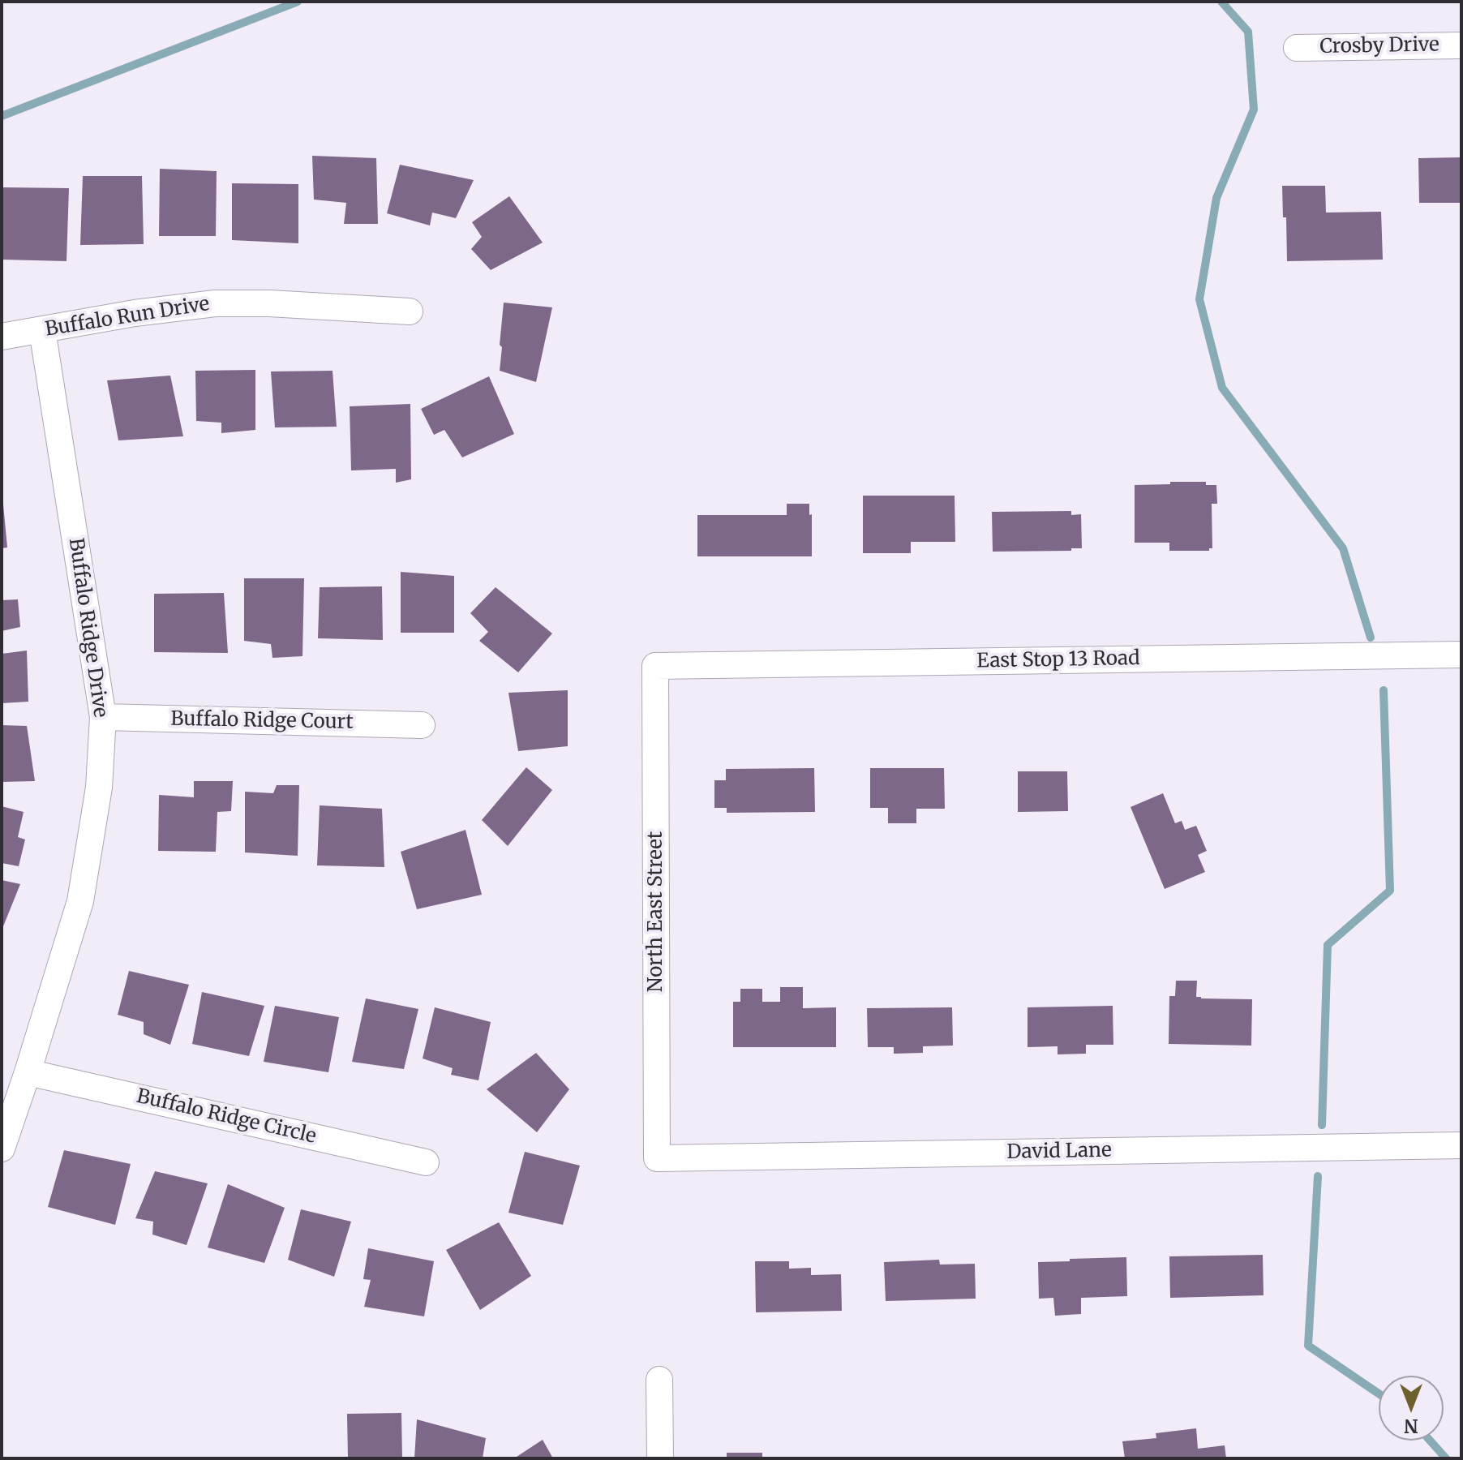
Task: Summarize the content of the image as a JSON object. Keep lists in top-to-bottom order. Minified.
{"streets":{"street":["Crosby Drive","Buffalo Run Drive","Buffalo Ridge Drive","East Stop 13 Road","Buffalo Ridge Court","North East Street","Buffalo Ridge Circle","David Lane"]},"crossings":[["Buffalo Run Drive","Buffalo Ridge Drive"],["Buffalo Ridge Drive","Buffalo Ridge Court"],["Buffalo Ridge Drive","Buffalo Ridge Circle"],["East Stop 13 Road","North East Street"],["North East Street","David Lane"]],"north":"bottom"}
